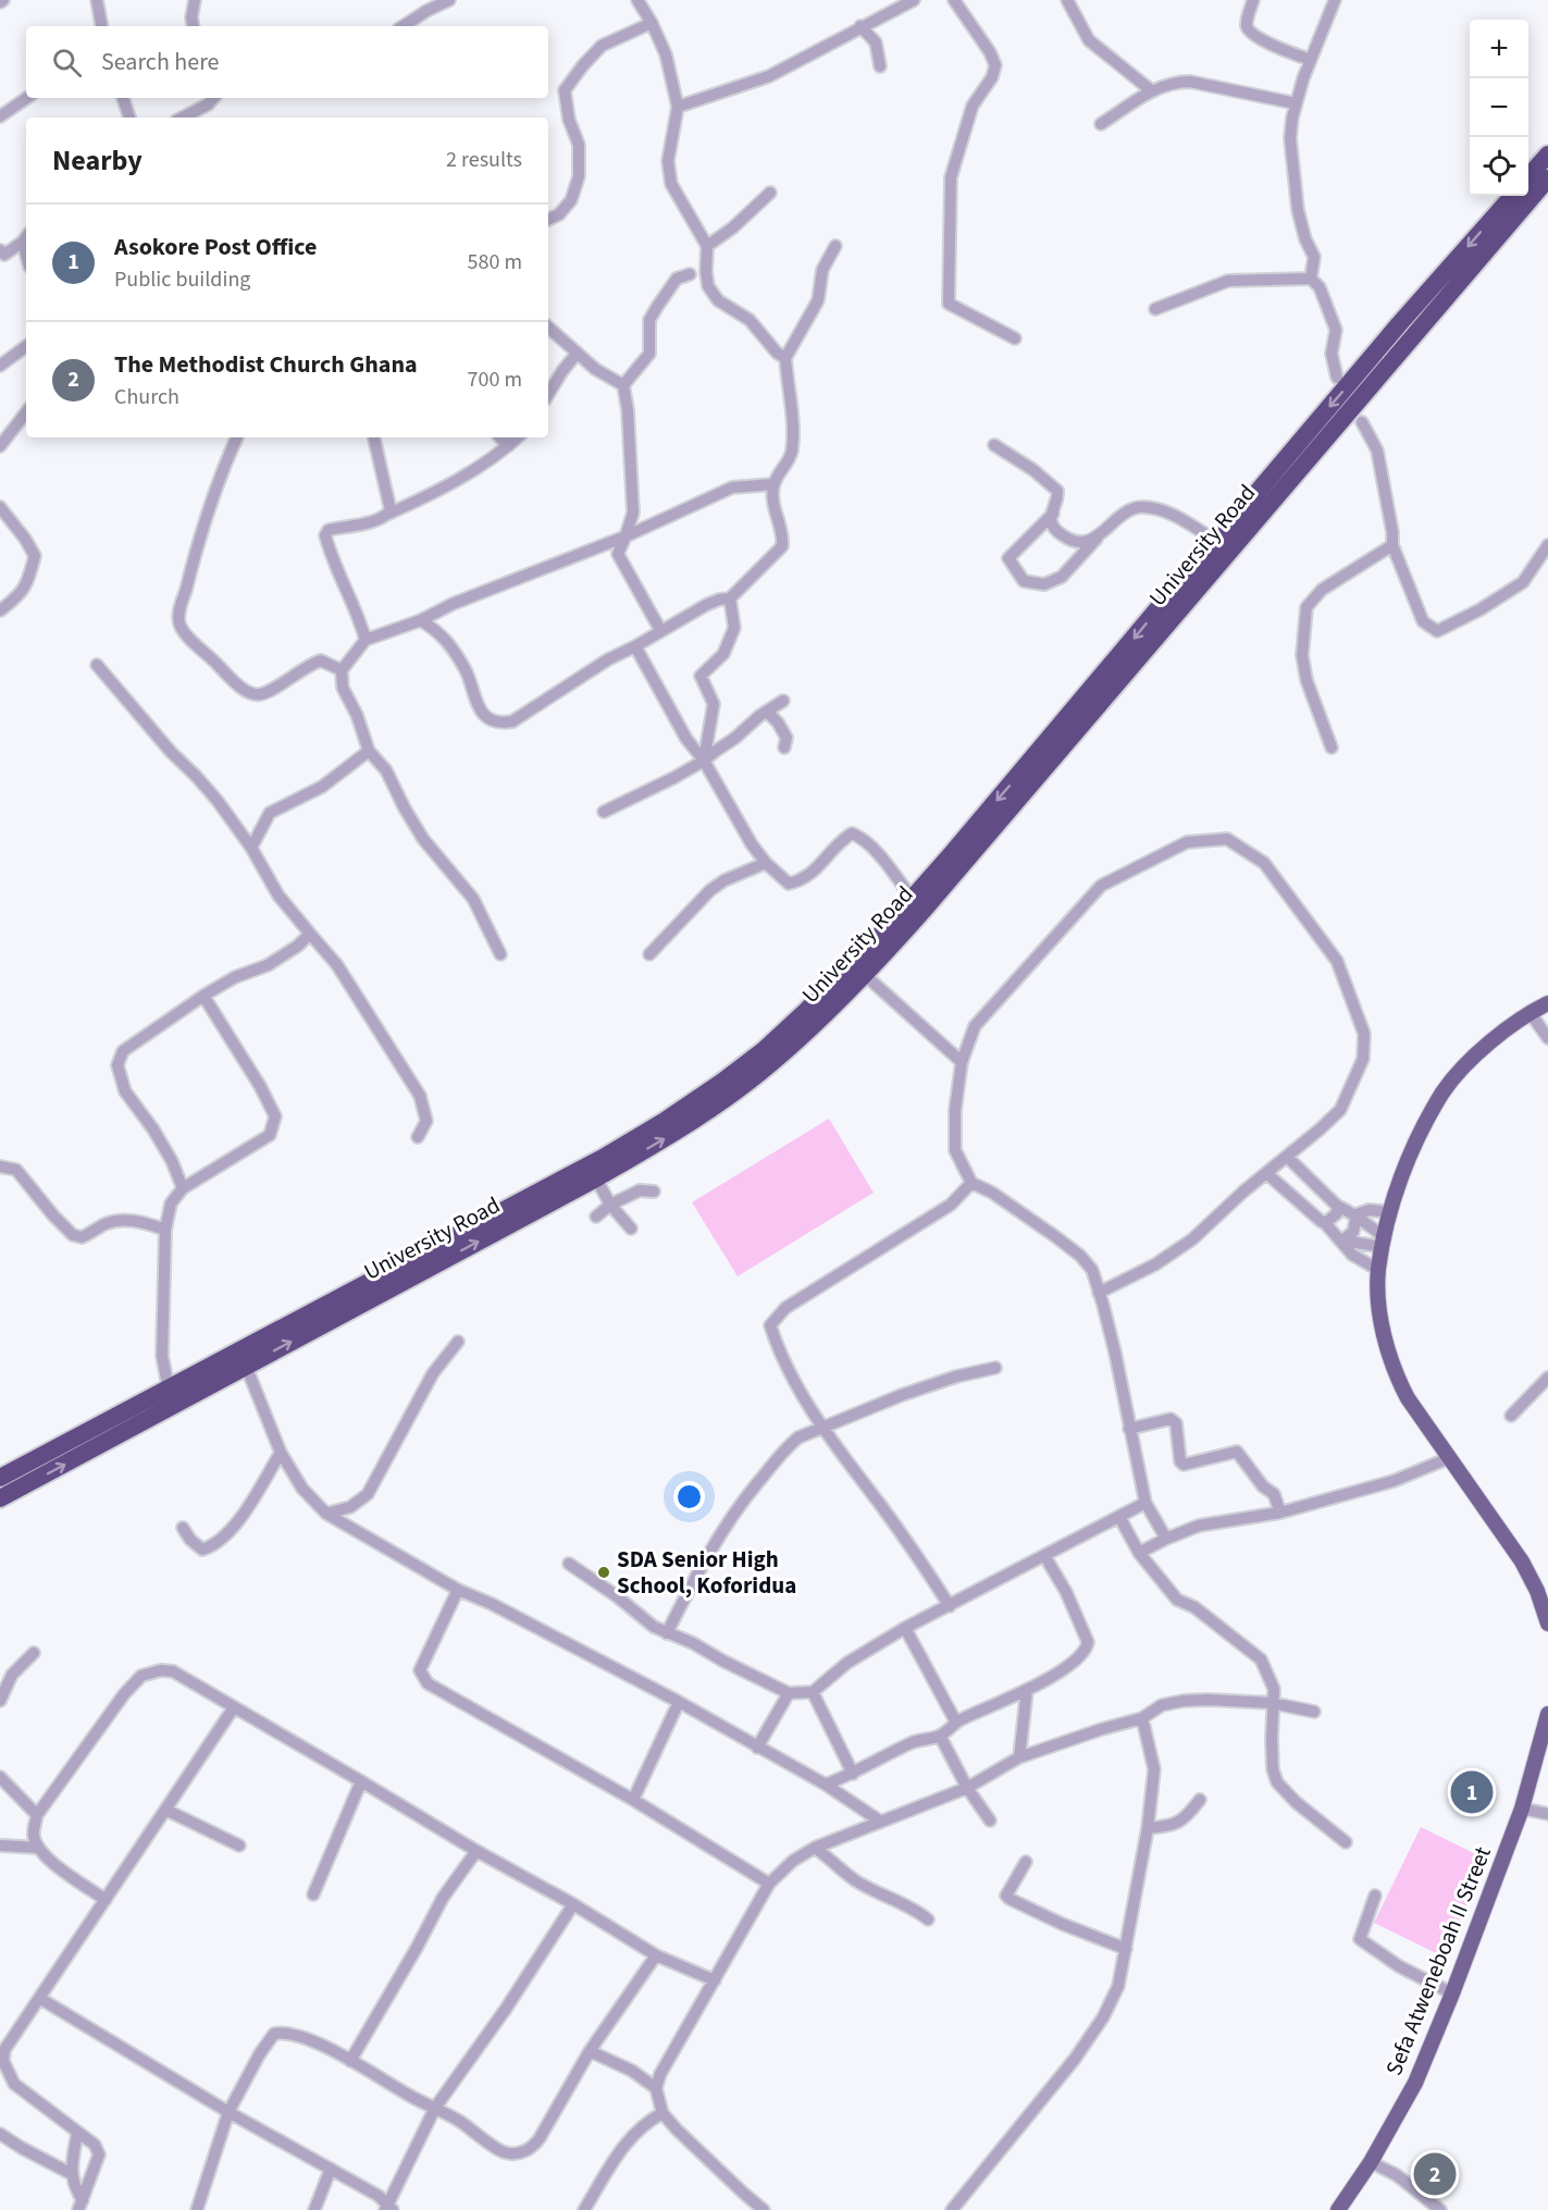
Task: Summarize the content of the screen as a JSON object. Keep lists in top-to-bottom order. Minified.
{"streets":{"highway":["University Road"],"main road":["Sefa Atweneboah II Street"]},"places":["SDA Senior High School, Koforidua"],"page":{"map_buttons":["+","−"],"search":"Search here","heading":["Nearby","2 results"],"list":[{"mark":"1","name":"Asokore Post Office","note":"Public building","value":"580 m"},{"mark":"2","name":"The Methodist Church Ghana","note":"Church","value":"700 m"}],"pins":["1","2"]}}
